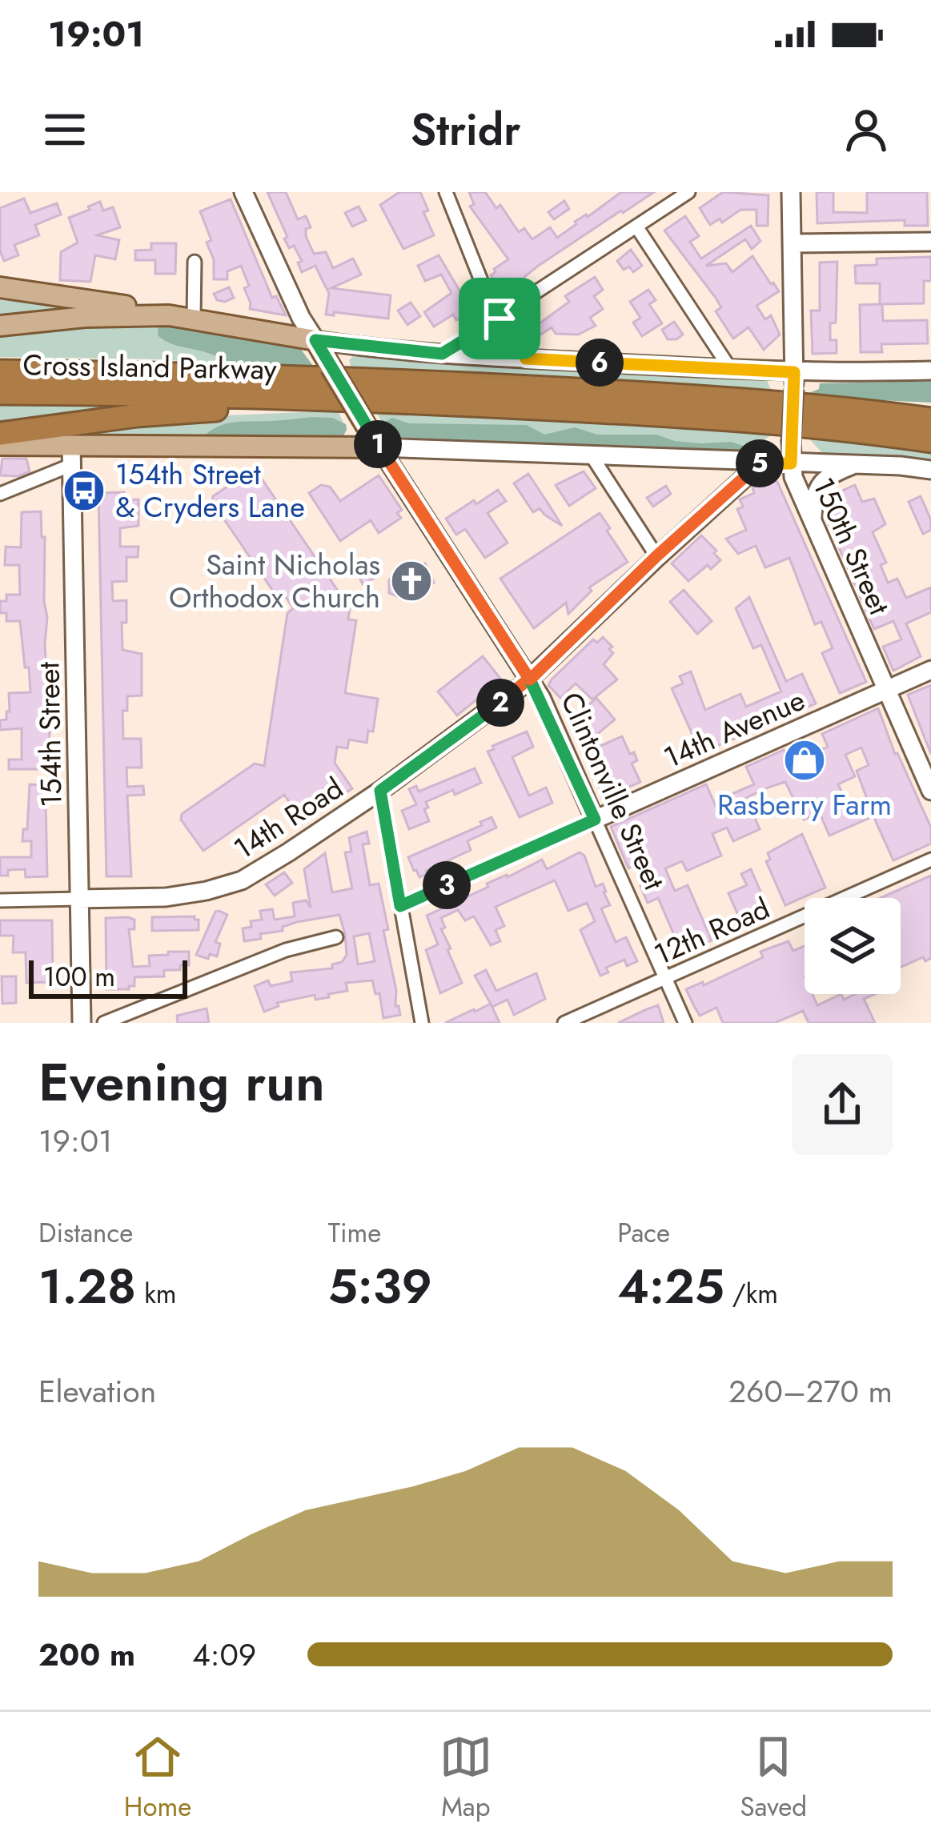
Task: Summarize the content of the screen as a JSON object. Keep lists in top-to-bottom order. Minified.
{"streets":{"highway":["Cross Island Parkway"],"main road":["Clintonville Street"],"street":["150th Street","14th Avenue","154th Street","14th Road","12th Road"]},"crossings":[["150th Street","14th Avenue"],["14th Avenue","Clintonville Street"],["154th Street","14th Road"],["Clintonville Street","14th Road"],["Clintonville Street","12th Road"]],"places":{"bus stop":["154th Street & Cryders Lane"],"church":["Saint Nicholas Orthodox Church"],"shop":["Rasberry Farm"]},"scale_bar":"100 m","page":{"status":"19:01","header":"Stridr","pins":["6","1","5","2","3"],"scale":"100 m","heading":["Evening run","19:01"],"stats":[["Distance","1.28 km"],["Time","5:39"],["Pace","4:25 /km"]],"chart":["Elevation","260–270 m"],"list":[{"name":"200 m","note":"4:09"}],"tabs":["Home","Map","Saved"]}}
